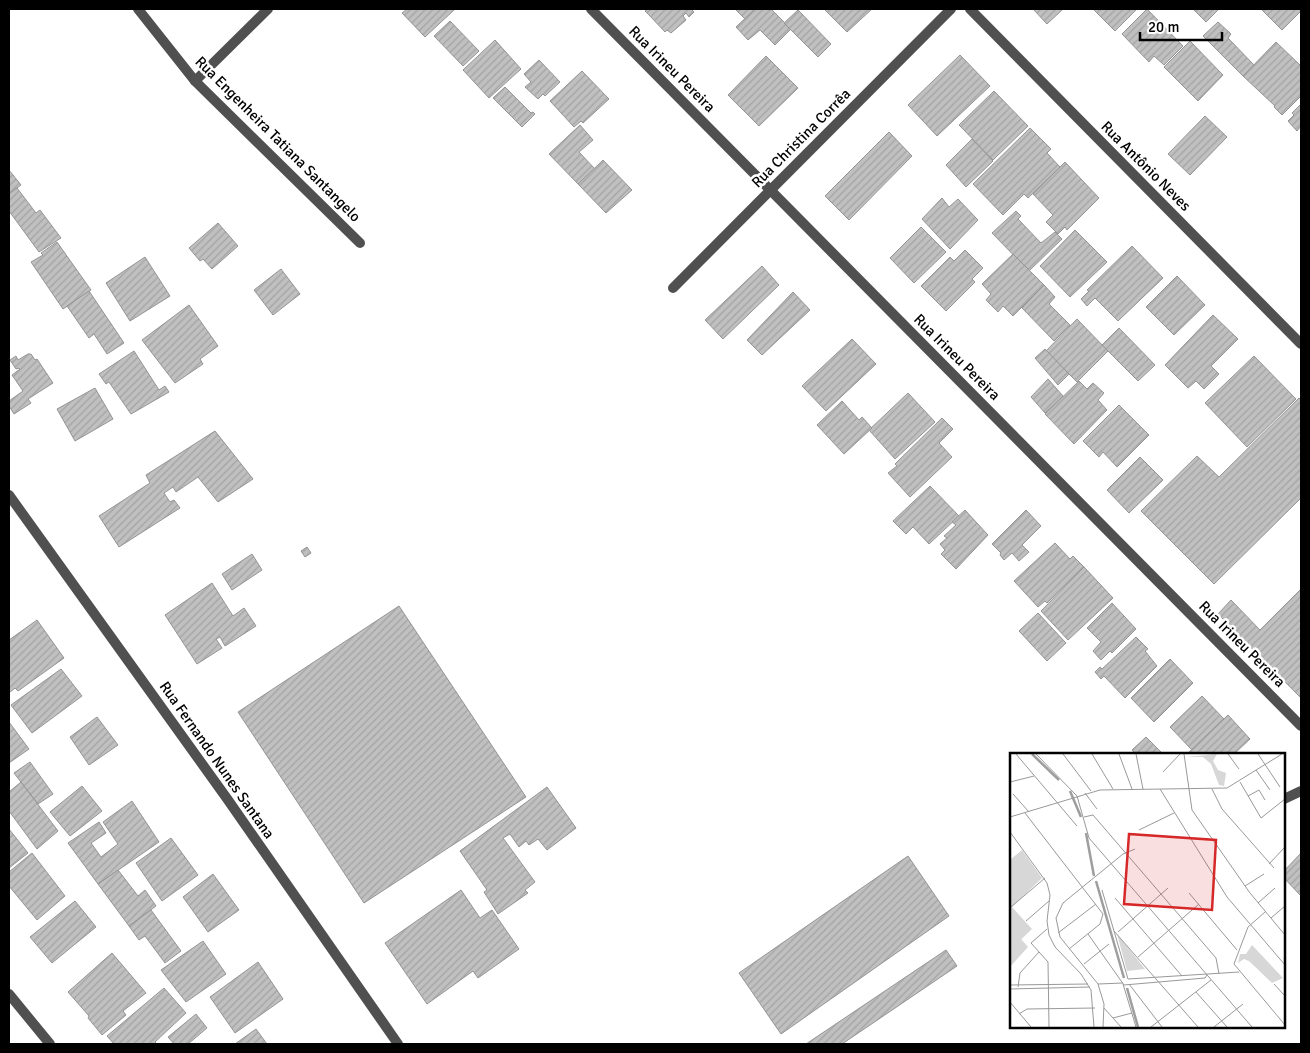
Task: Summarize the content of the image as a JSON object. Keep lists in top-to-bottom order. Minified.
{"streets":{"street":["Rua Irineu Pereira","Rua Christina Corrêa","Rua Engenheira Tatiana Santangelo","Rua Antônio Neves","Rua Fernando Nunes Santana"]},"crossings":[["Rua Irineu Pereira","Rua Christina Corrêa"]],"scale_bar":"20 m"}
